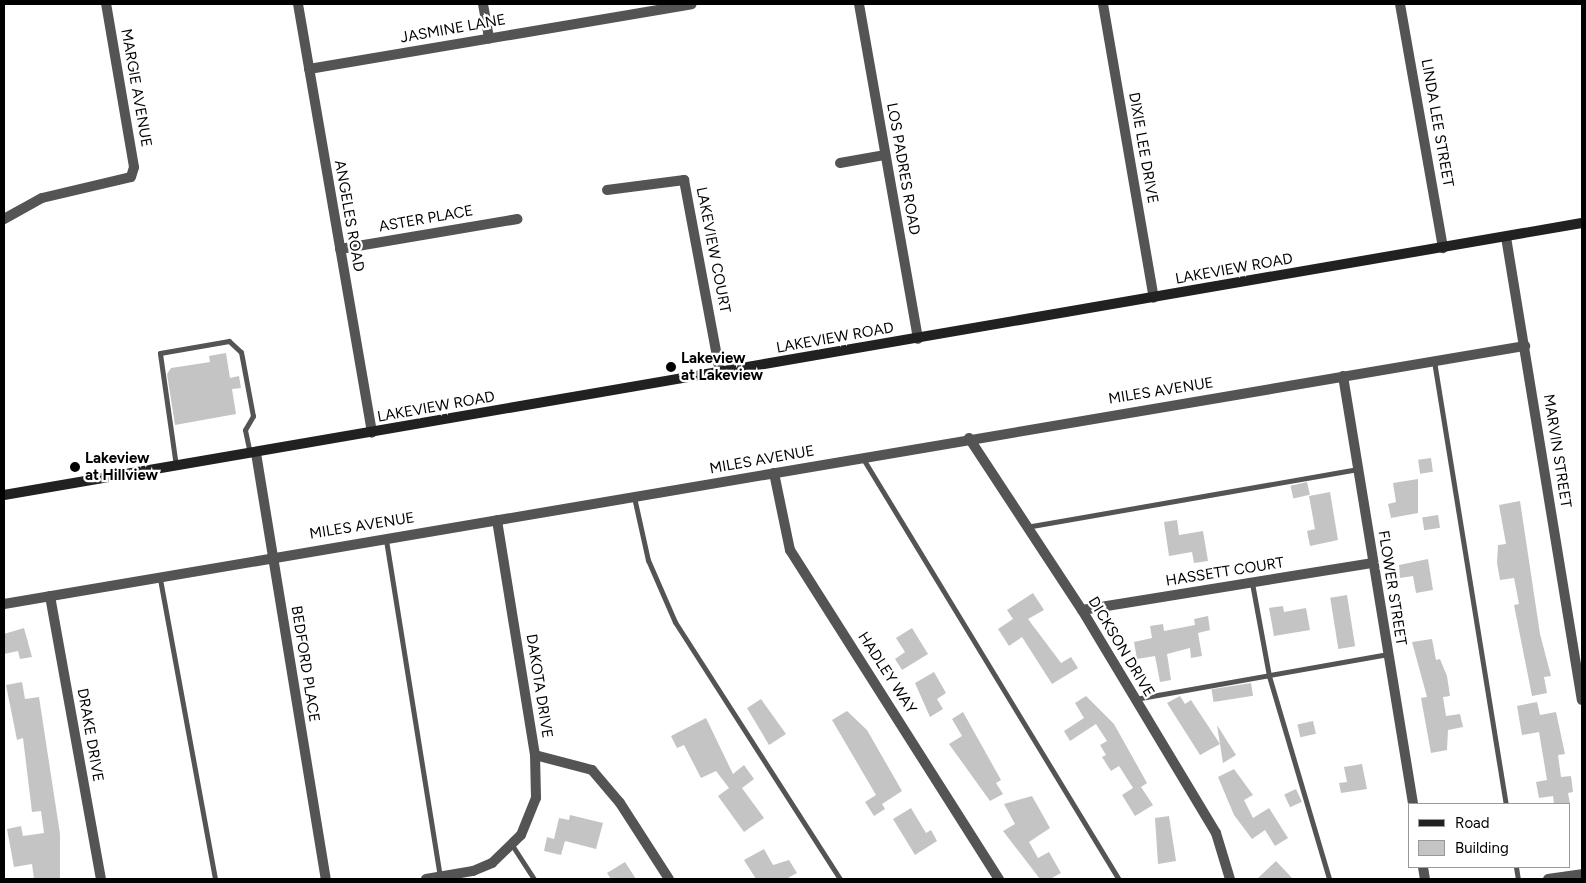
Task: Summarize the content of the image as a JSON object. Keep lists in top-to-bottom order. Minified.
{"streets":{"main road":["LAKEVIEW ROAD"],"street":["JASMINE LANE","MARGIE AVENUE","LINDA LEE STREET","DIXIE LEE DRIVE","LOS PADRES ROAD","ANGELES ROAD","ASTER PLACE","LAKEVIEW COURT","MILES AVENUE","MARVIN STREET","HASSETT COURT","FLOWER STREET","DICKSON DRIVE","BEDFORD PLACE","HADLEY WAY","DAKOTA DRIVE","DRAKE DRIVE"]},"crossings":[["JASMINE LANE","ANGELES ROAD"],["LINDA LEE STREET","LAKEVIEW ROAD"],["DIXIE LEE DRIVE","LAKEVIEW ROAD"],["LOS PADRES ROAD","LAKEVIEW ROAD"],["ANGELES ROAD","ASTER PLACE"],["ANGELES ROAD","LAKEVIEW ROAD"],["LAKEVIEW COURT","LAKEVIEW ROAD"],["LAKEVIEW ROAD","MARVIN STREET"],["LAKEVIEW ROAD","BEDFORD PLACE"],["MILES AVENUE","MARVIN STREET"],["MILES AVENUE","FLOWER STREET"],["MILES AVENUE","DICKSON DRIVE"],["MILES AVENUE","BEDFORD PLACE"],["MILES AVENUE","HADLEY WAY"],["MILES AVENUE","DAKOTA DRIVE"],["MILES AVENUE","DRAKE DRIVE"],["HASSETT COURT","FLOWER STREET"],["HASSETT COURT","DICKSON DRIVE"]],"places":["Lakeview at Lakeview","Lakeview at Hillview"],"legend":["Road","Building"]}
